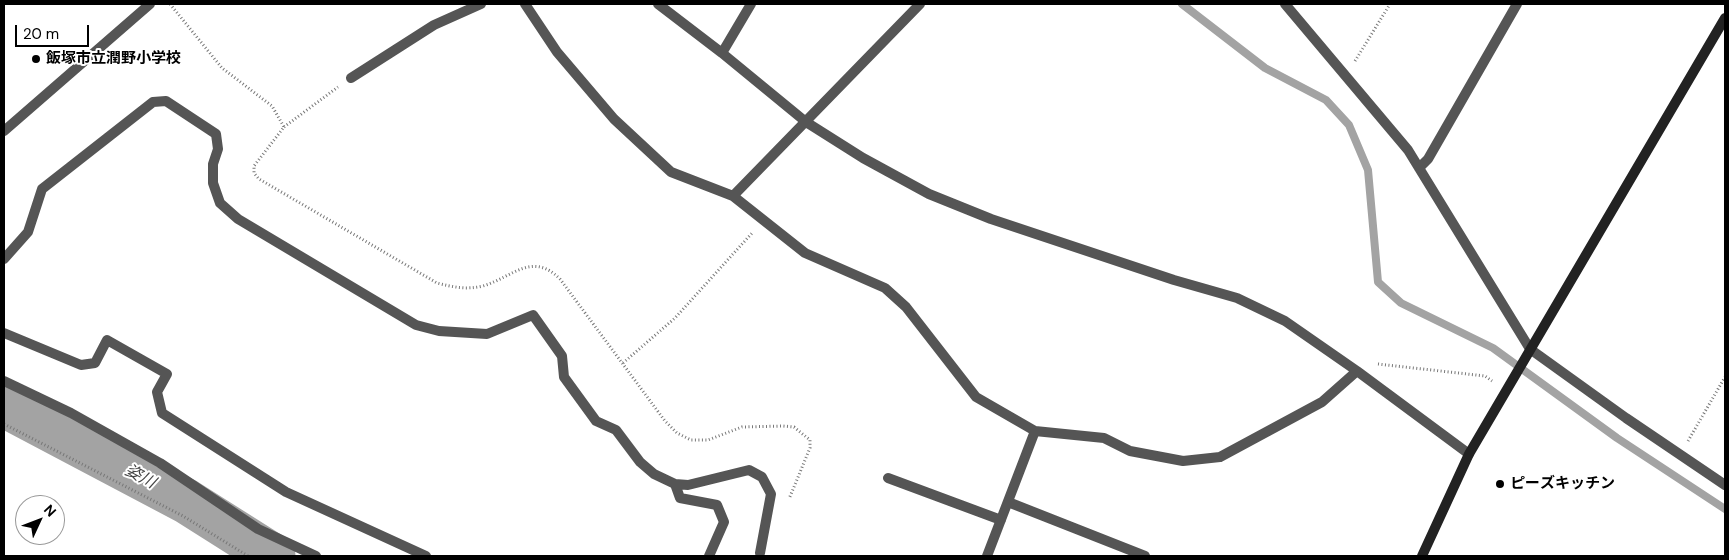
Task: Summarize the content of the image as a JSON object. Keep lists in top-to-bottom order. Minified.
{"water":["姿川"],"places":["飯塚市立潤野小学校","ピーズキッチン"],"scale_bar":"20 m","north":"top right"}
